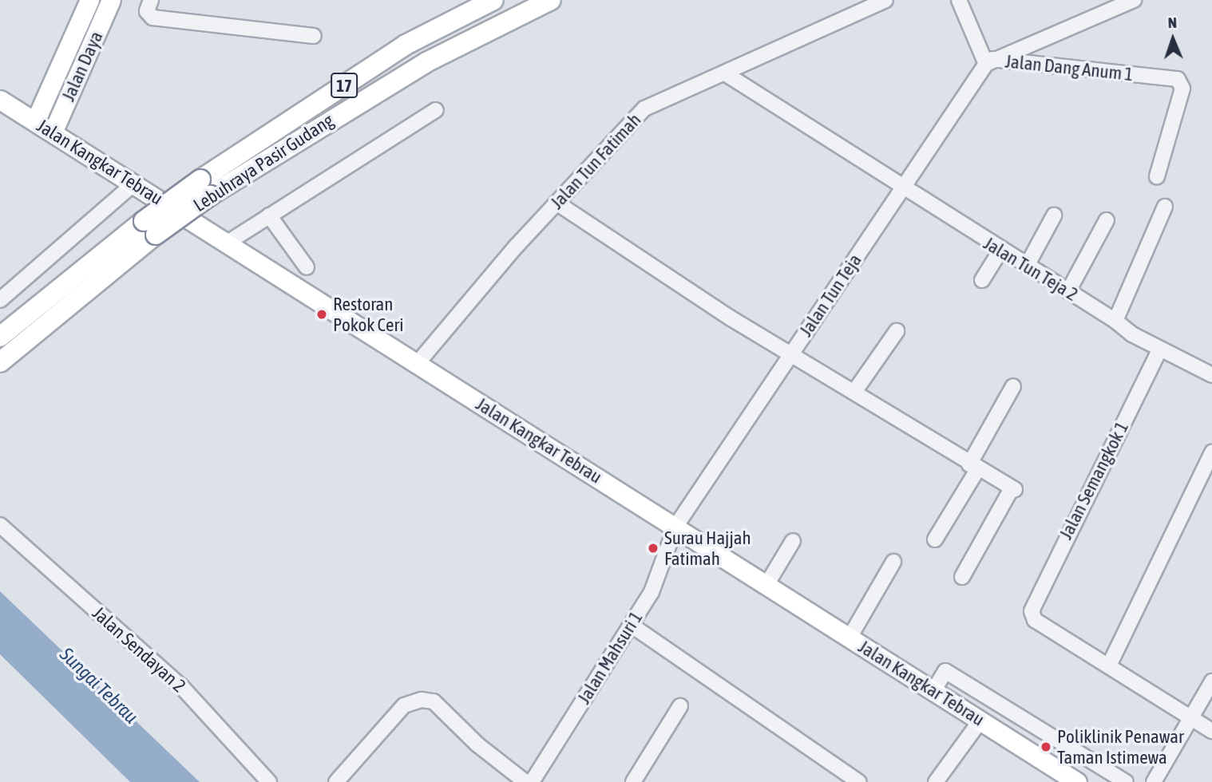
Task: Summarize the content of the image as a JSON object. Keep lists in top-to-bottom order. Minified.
{"streets":{"highway":["17","Lebuhraya Pasir Gudang"],"main road":["Jalan Daya","Jalan Kangkar Tebrau"],"street":["Jalan Dang Anum 1","Jalan Tun Fatimah","Jalan Tun Teja 2","Jalan Tun Teja","Jalan Semangkok 1","Jalan Sendayan 2","Jalan Mahsuri 1"]},"crossings":[["Jalan Daya","Jalan Kangkar Tebrau"],["Jalan Dang Anum 1","Jalan Tun Teja"],["Jalan Tun Fatimah","Jalan Kangkar Tebrau"],["Jalan Tun Fatimah","Jalan Tun Teja 2"],["Jalan Kangkar Tebrau","Jalan Tun Teja"],["Jalan Kangkar Tebrau","Jalan Mahsuri 1"],["Jalan Tun Teja 2","Jalan Tun Teja"],["Jalan Tun Teja 2","Jalan Semangkok 1"],["Jalan Tun Teja","Jalan Mahsuri 1"]],"water":["Sungai Tebrau"],"places":["Restoran Pokok Ceri","Surau Hajjah Fatimah","Poliklinik Penawar Taman Istimewa"],"north":"top"}
